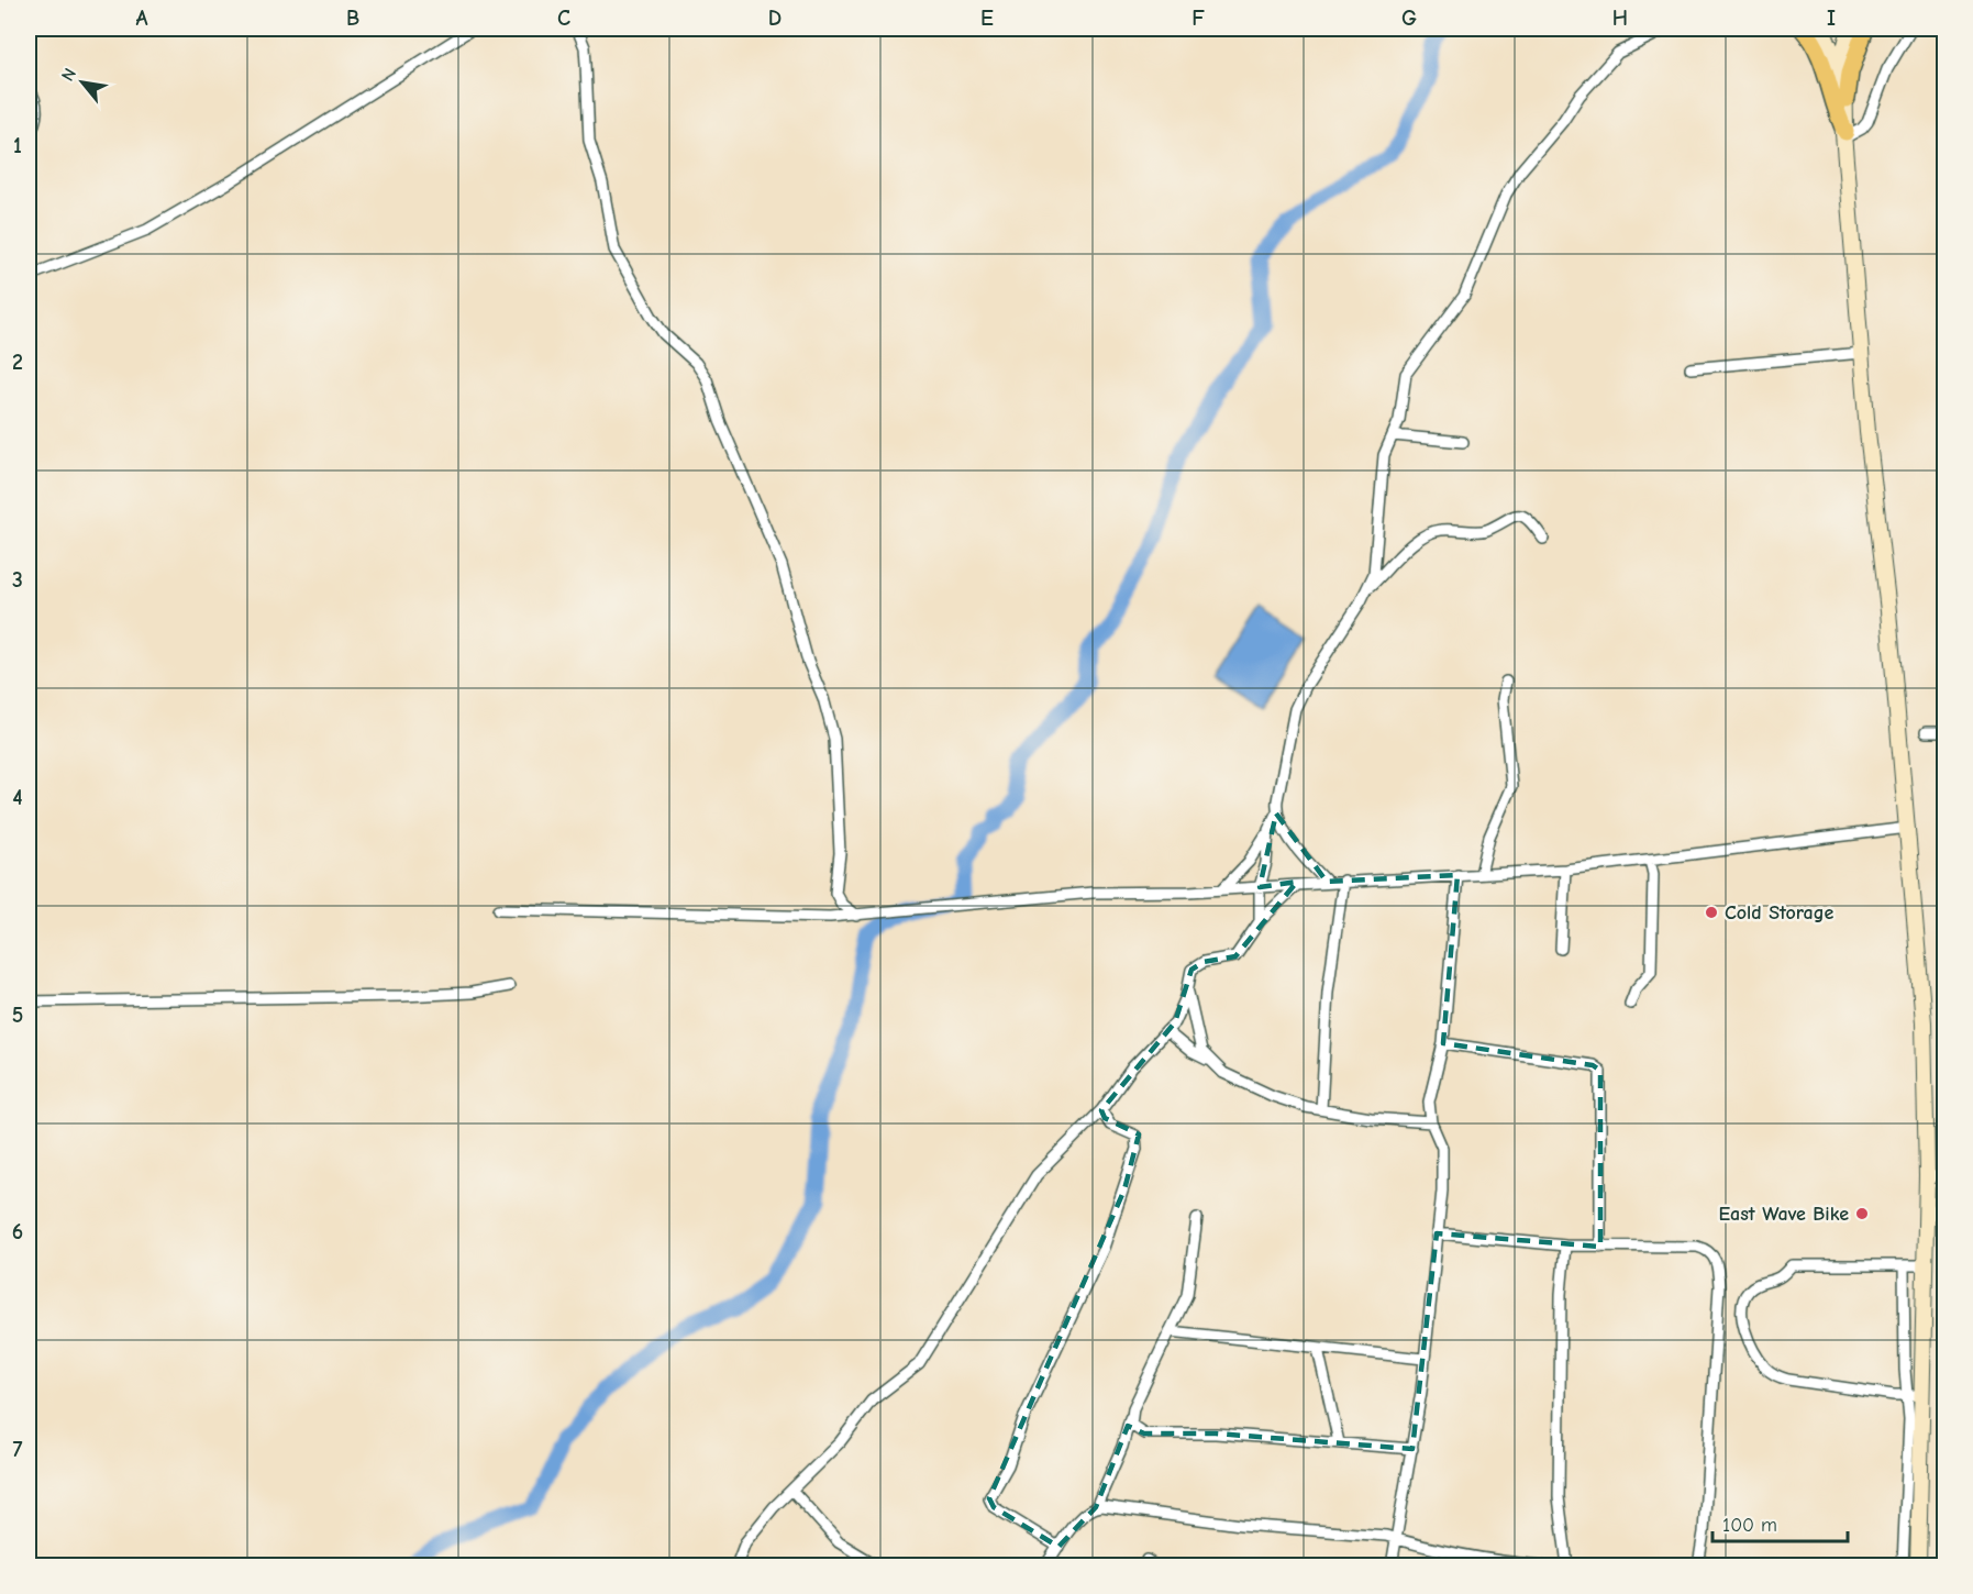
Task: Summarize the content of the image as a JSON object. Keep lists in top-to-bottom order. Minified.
{"places":["Cold Storage","East Wave Bike"],"scale_bar":"100 m","north":"top left","grid":{"columns":["A","B","C","D","E","F","G","H","I"],"rows":["1","2","3","4","5","6","7"]}}
